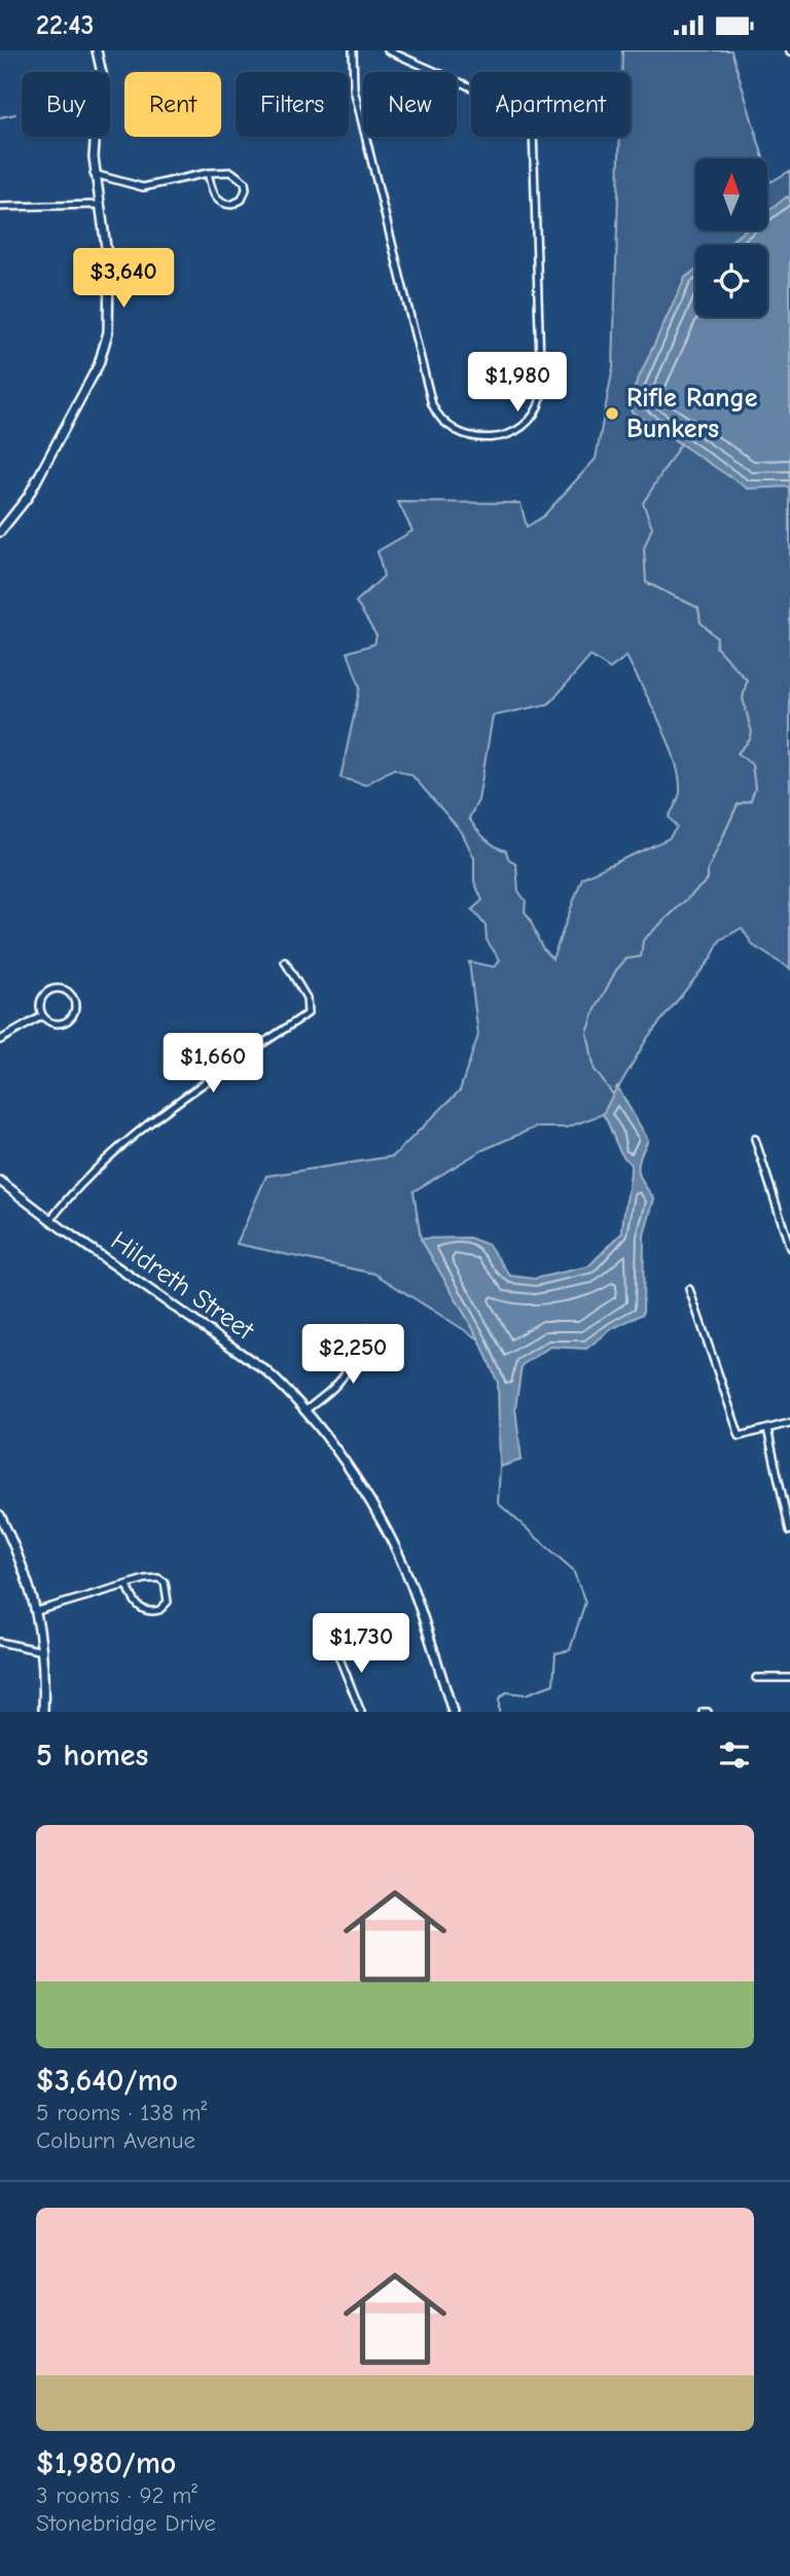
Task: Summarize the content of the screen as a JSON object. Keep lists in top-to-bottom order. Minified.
{"streets":{"street":["Hildreth Street"]},"places":["Rifle Range Bunkers"],"north":"top","page":{"status":"22:43","chip":["Buy","Rent","Filters","New","Apartment"],"price":["$3,640","$1,980","$1,660","$2,250","$1,730"],"heading":"5 homes","list":[{"name":"$3,640/mo","note":"5 rooms · 138 m² · Colburn Avenue"},{"name":"$1,980/mo","note":"3 rooms · 92 m² · Stonebridge Drive"}]}}
